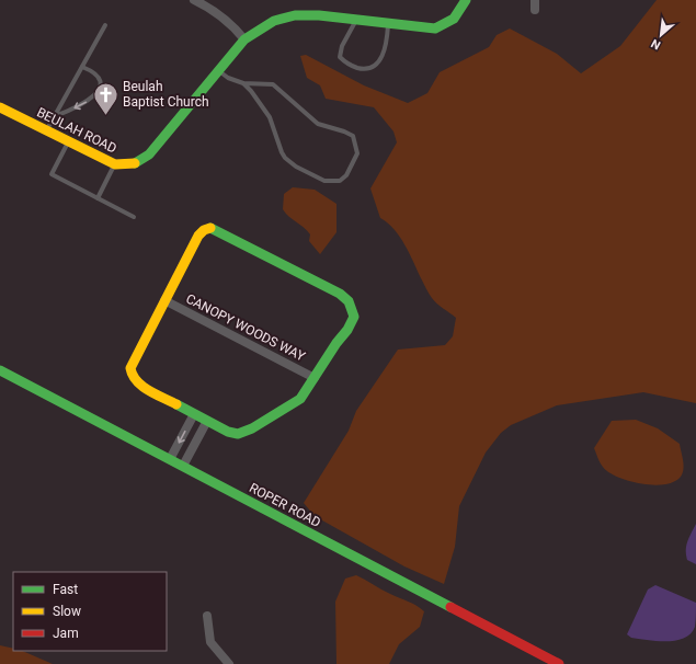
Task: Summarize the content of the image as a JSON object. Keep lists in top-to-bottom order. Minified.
{"streets":{"street":["BEULAH ROAD","CANOPY WOODS WAY","ROPER ROAD"]},"places":{"church":["Beulah Baptist Church"]},"legend":["Fast","Slow","Jam"],"north":"bottom left"}
